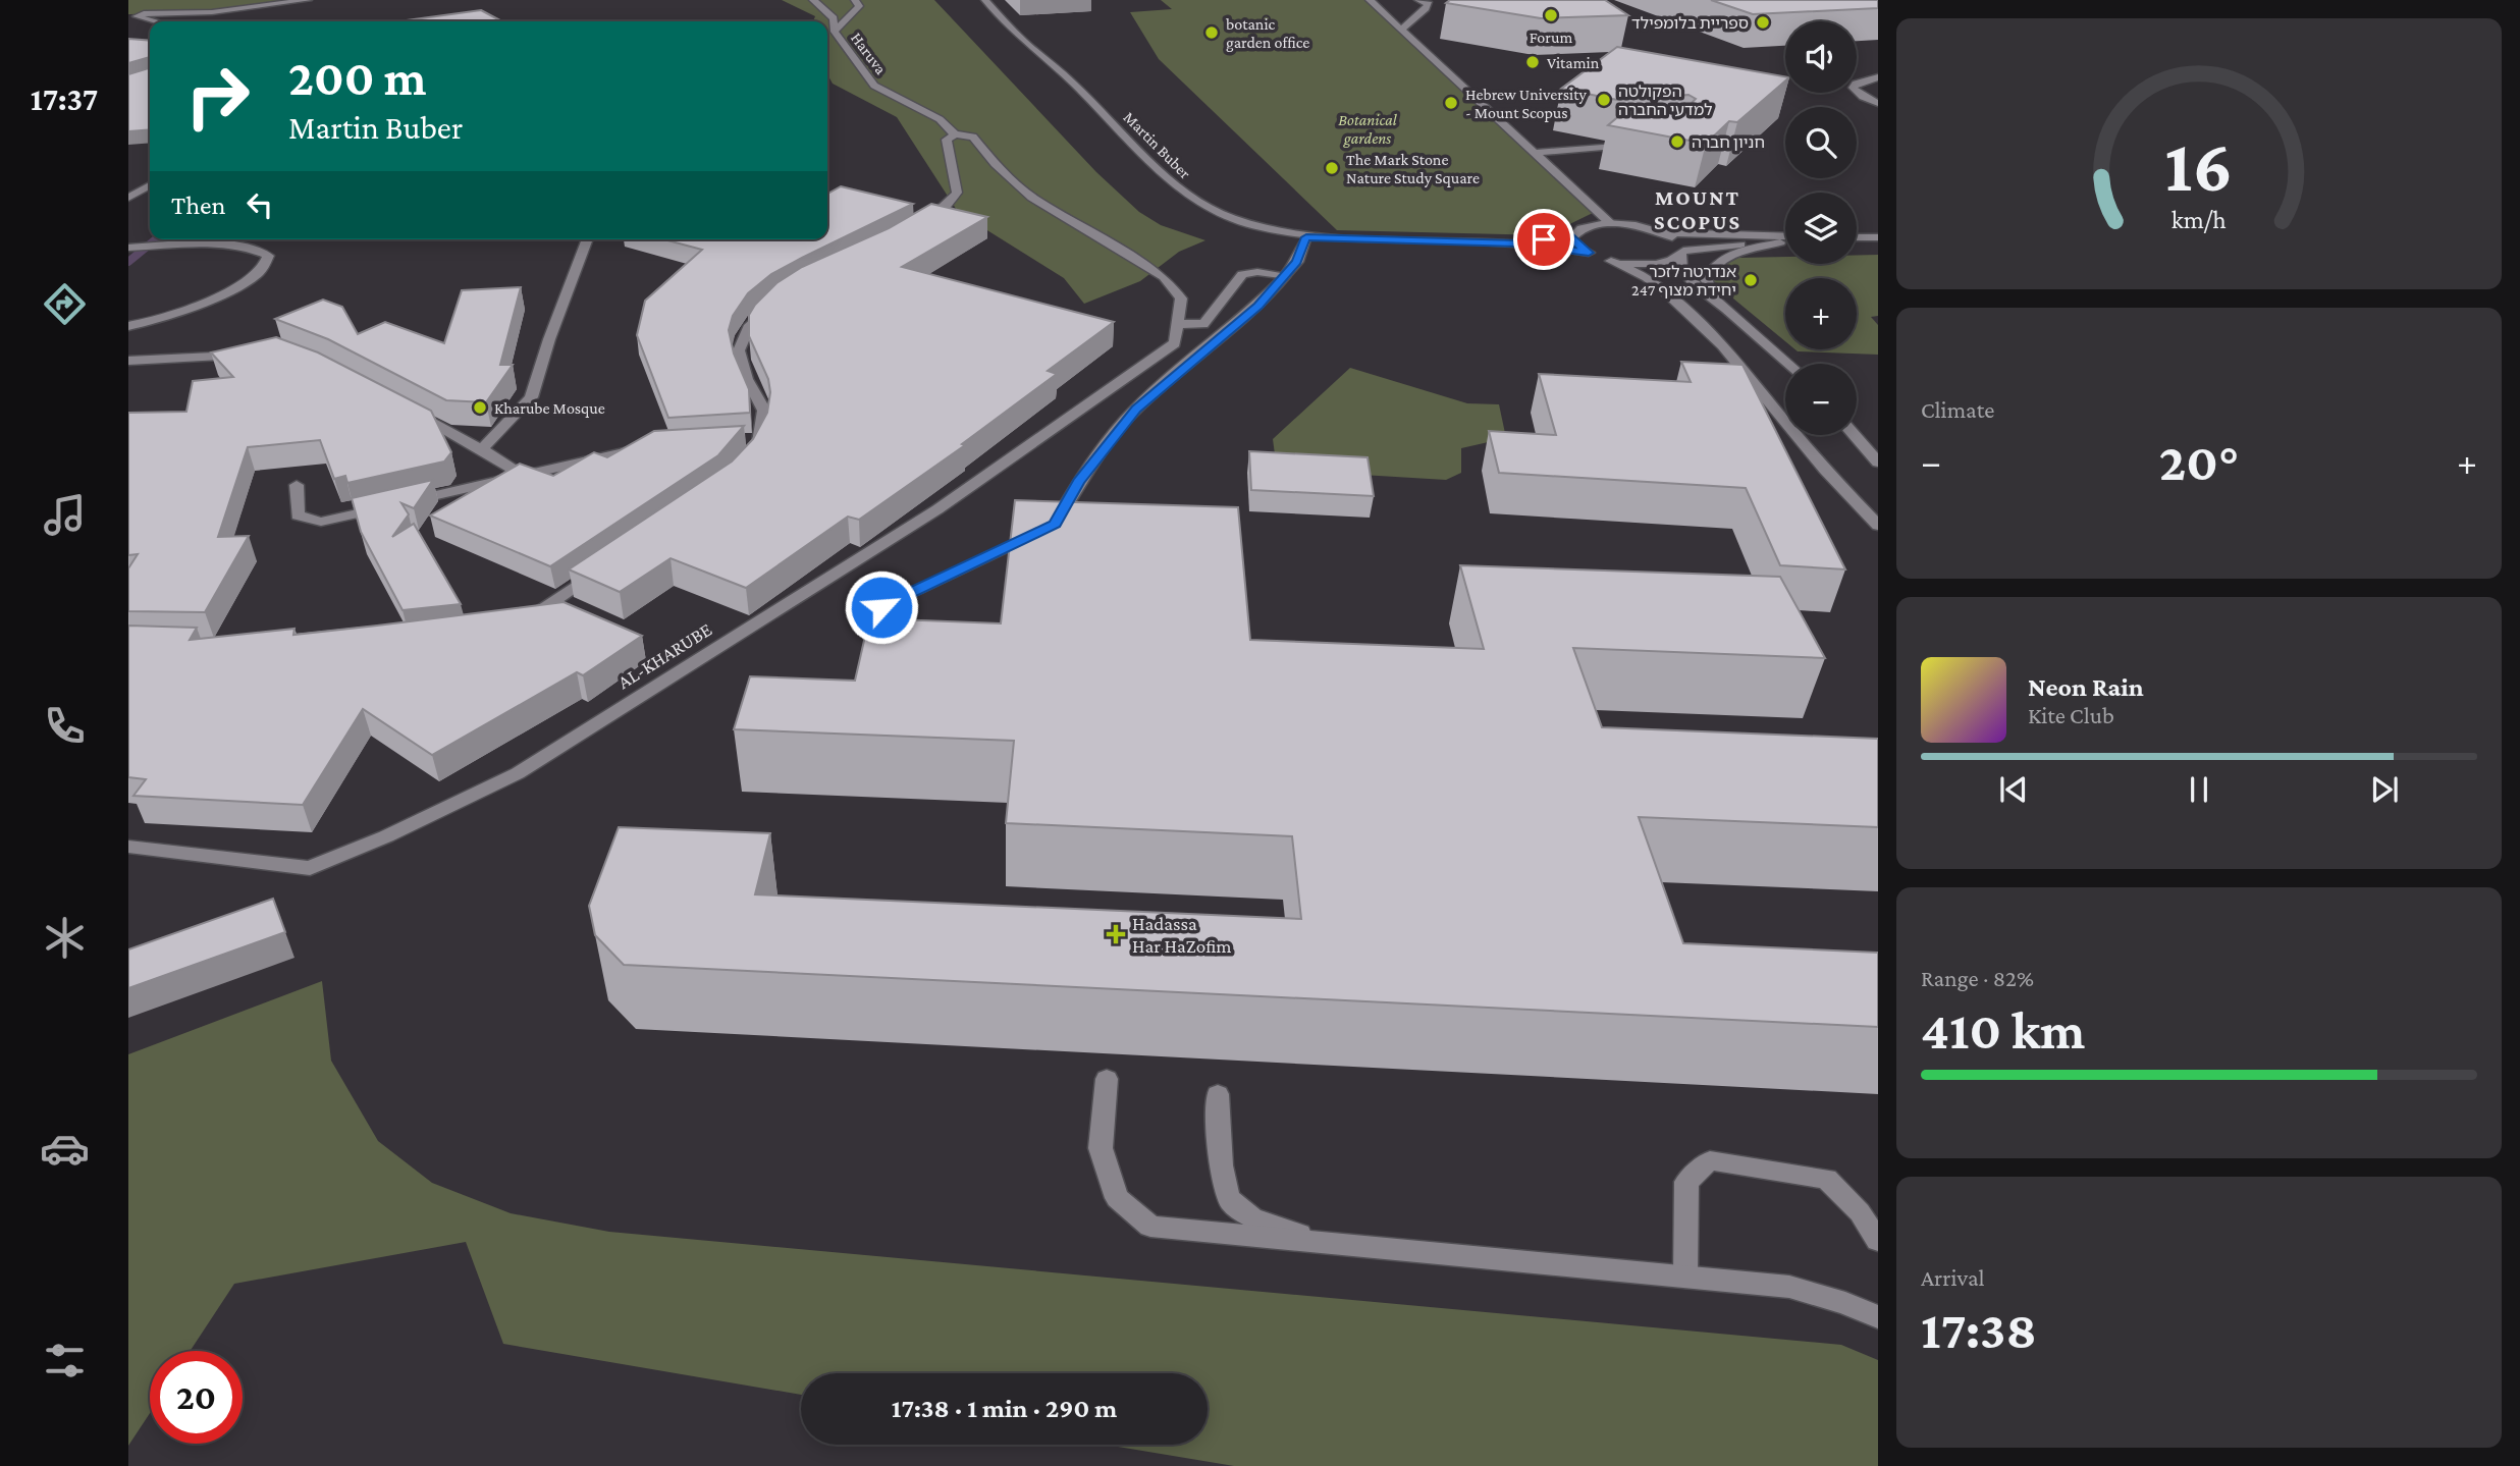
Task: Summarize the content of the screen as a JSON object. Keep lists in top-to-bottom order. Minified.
{"streets":{"street":["Haruva","Martin Buber","AL-KHARUBE"]},"crossings":[["Haruva","AL-KHARUBE"]],"districts":["MOUNT SCOPUS"],"parks":["Botanical gardens"],"places":{"other":["Forum","ספריית בלומפילד","botanic garden office","Vitamin","הפקולטה למדעי החברה","Hebrew University - Mount Scopus","חניון חברה","The Mark Stone Nature Study Square","אנדרטה לזכר יחידת מצוף 247","Kharube Mosque"],"health":["Hadassa Har HaZofim"]},"page":{"tabs":"17:37","map_buttons":["+","−"],"turn":["200 m","Martin Buber"],"then":"Then","tile":["Climate",["Range · 82%","410 km"],["Arrival","17:38"]],"heat":["−","20°","+"],"song":["Neon Rain","Kite Club"],"limit":"20","trip":"17:38 · 1 min · 290 m","gauge":["16","km/h"]}}
